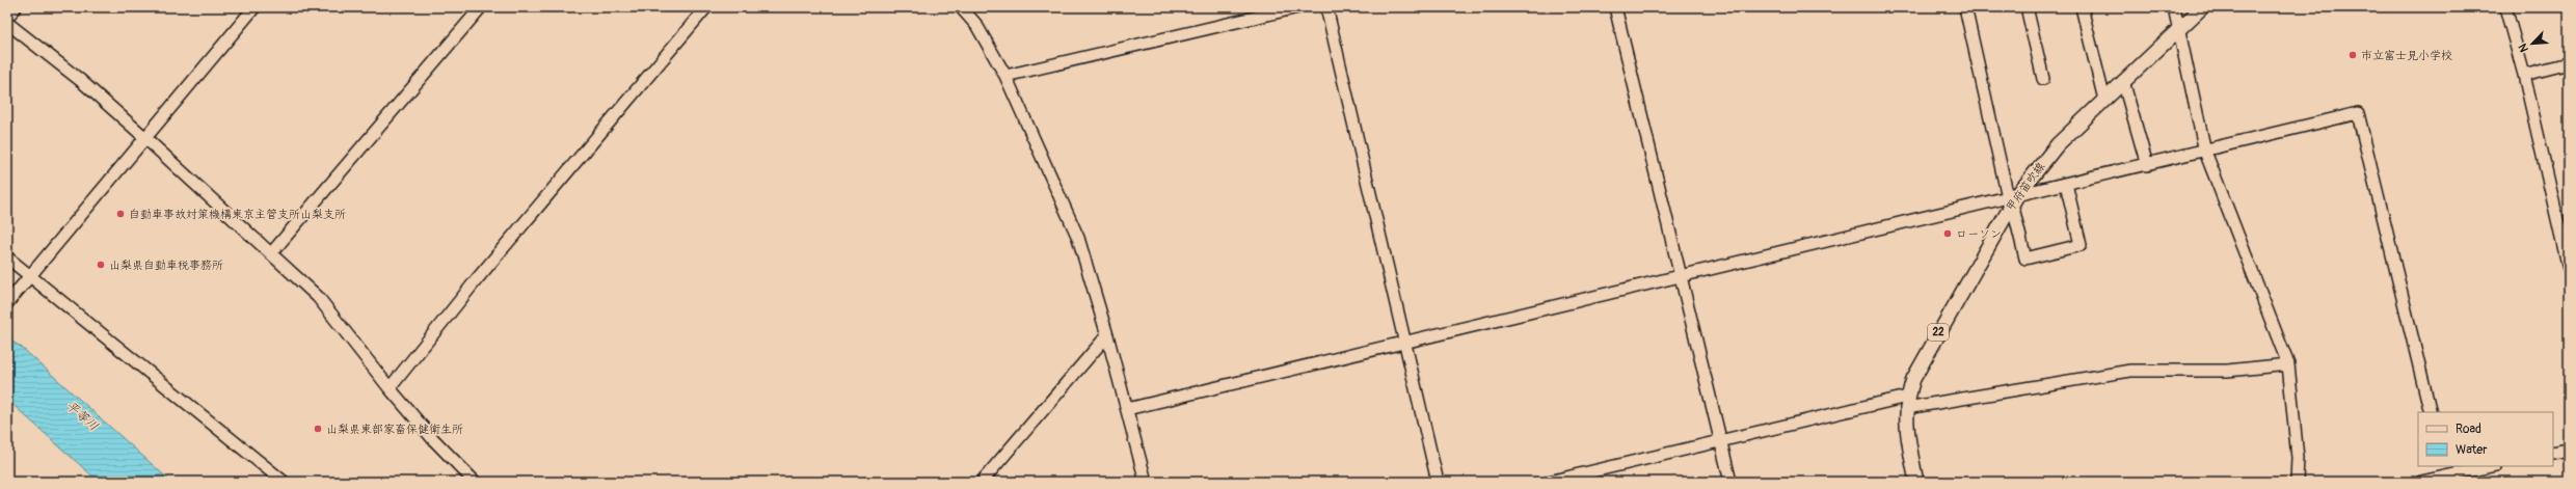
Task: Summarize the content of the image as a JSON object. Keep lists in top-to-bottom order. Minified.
{"streets":{"main road":["甲府笛吹線","22"]},"water":["平等川"],"places":["市立富士見小学校","自動車事故対策機構東京主管支所山梨支所","ローソン","山梨県自動車税事務所","山梨県東部家畜保健衛生所"],"legend":["Road","Water"],"north":"bottom left"}
